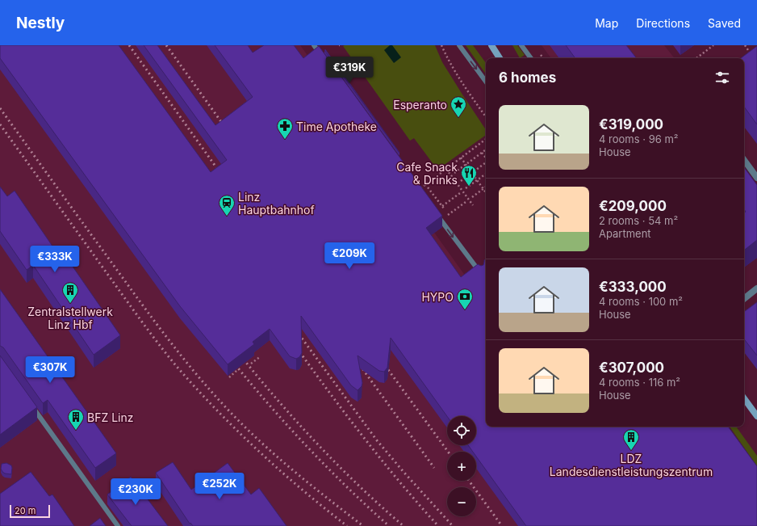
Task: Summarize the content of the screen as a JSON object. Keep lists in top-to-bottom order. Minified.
{"places":{"place":["Esperanto"],"pharmacy":["Time Apotheke"],"restaurant":["Cafe Snack & Drinks"],"station":["Linz Hauptbahnhof"],"building":["Zentralstellwerk Linz Hbf","BFZ Linz","LDZ Landesdienstleistungszentrum"],"bank":["HYPO"]},"scale_bar":"20 m","page":{"header":"Nestly","nav":["Map","Directions","Saved"],"price":["€319K","€209K","€333K","€307K","€252K","€230K"],"heading":"6 homes","list":[{"name":"€319,000","note":"4 rooms · 96 m² · House"},{"name":"€209,000","note":"2 rooms · 54 m² · Apartment"},{"name":"€333,000","note":"4 rooms · 100 m² · House"},{"name":"€307,000","note":"4 rooms · 116 m² · House"}],"map_buttons":["+","−"],"scale":"20 m"}}
